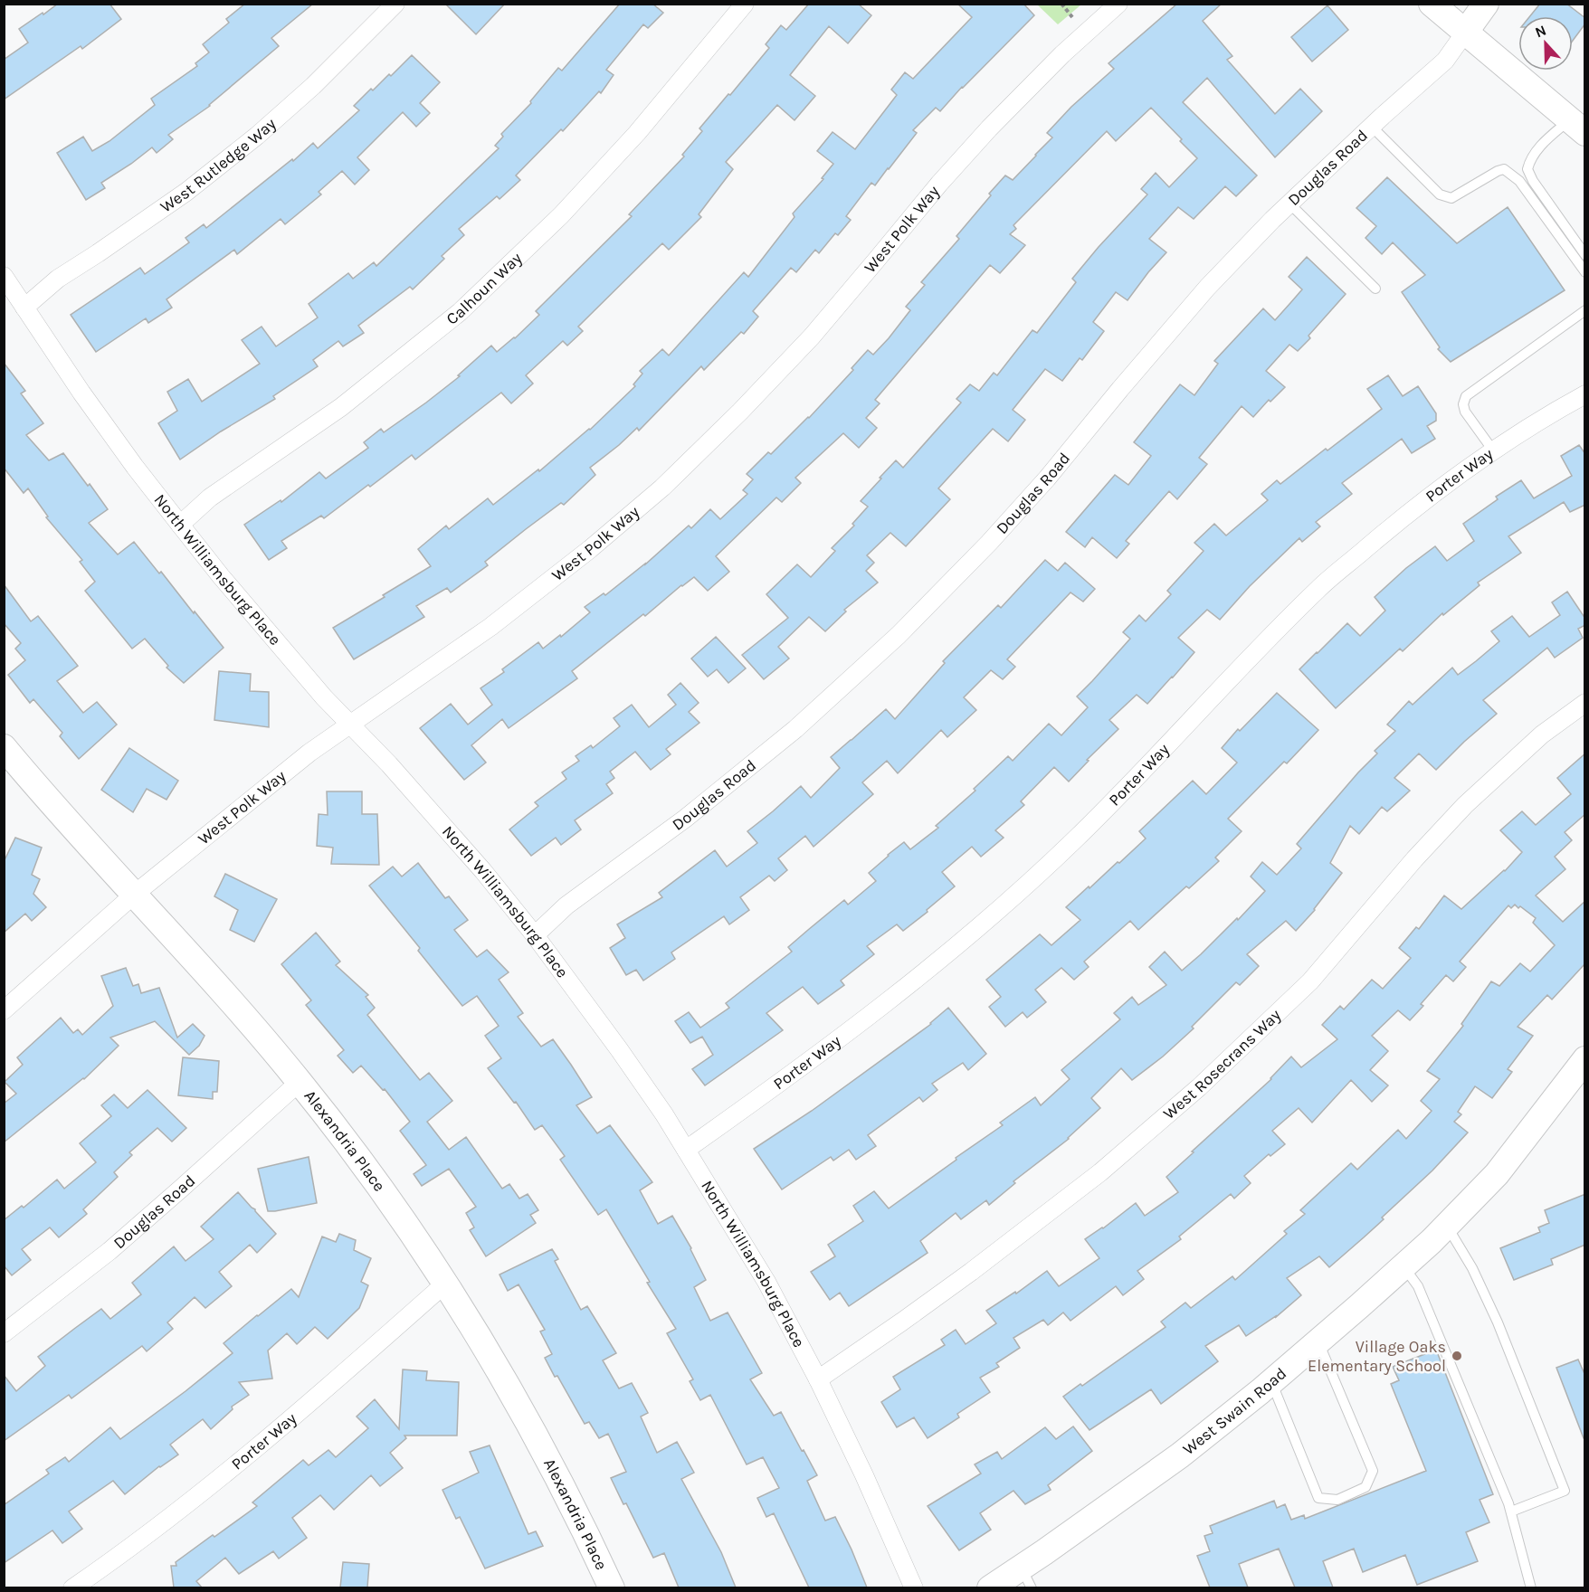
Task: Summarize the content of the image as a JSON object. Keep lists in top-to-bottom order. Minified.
{"streets":{"street":["West Rutledge Way","Douglas Road","West Polk Way","Calhoun Way","Porter Way","North Williamsburg Place","West Rosecrans Way","Alexandria Place","West Swain Road"]},"crossings":[["West Rutledge Way","North Williamsburg Place"],["Douglas Road","North Williamsburg Place"],["Douglas Road","Alexandria Place"],["West Polk Way","North Williamsburg Place"],["West Polk Way","Alexandria Place"],["Calhoun Way","North Williamsburg Place"],["Porter Way","North Williamsburg Place"],["Porter Way","Alexandria Place"],["North Williamsburg Place","West Rosecrans Way"]],"places":["Village Oaks Elementary School"],"north":"top"}
